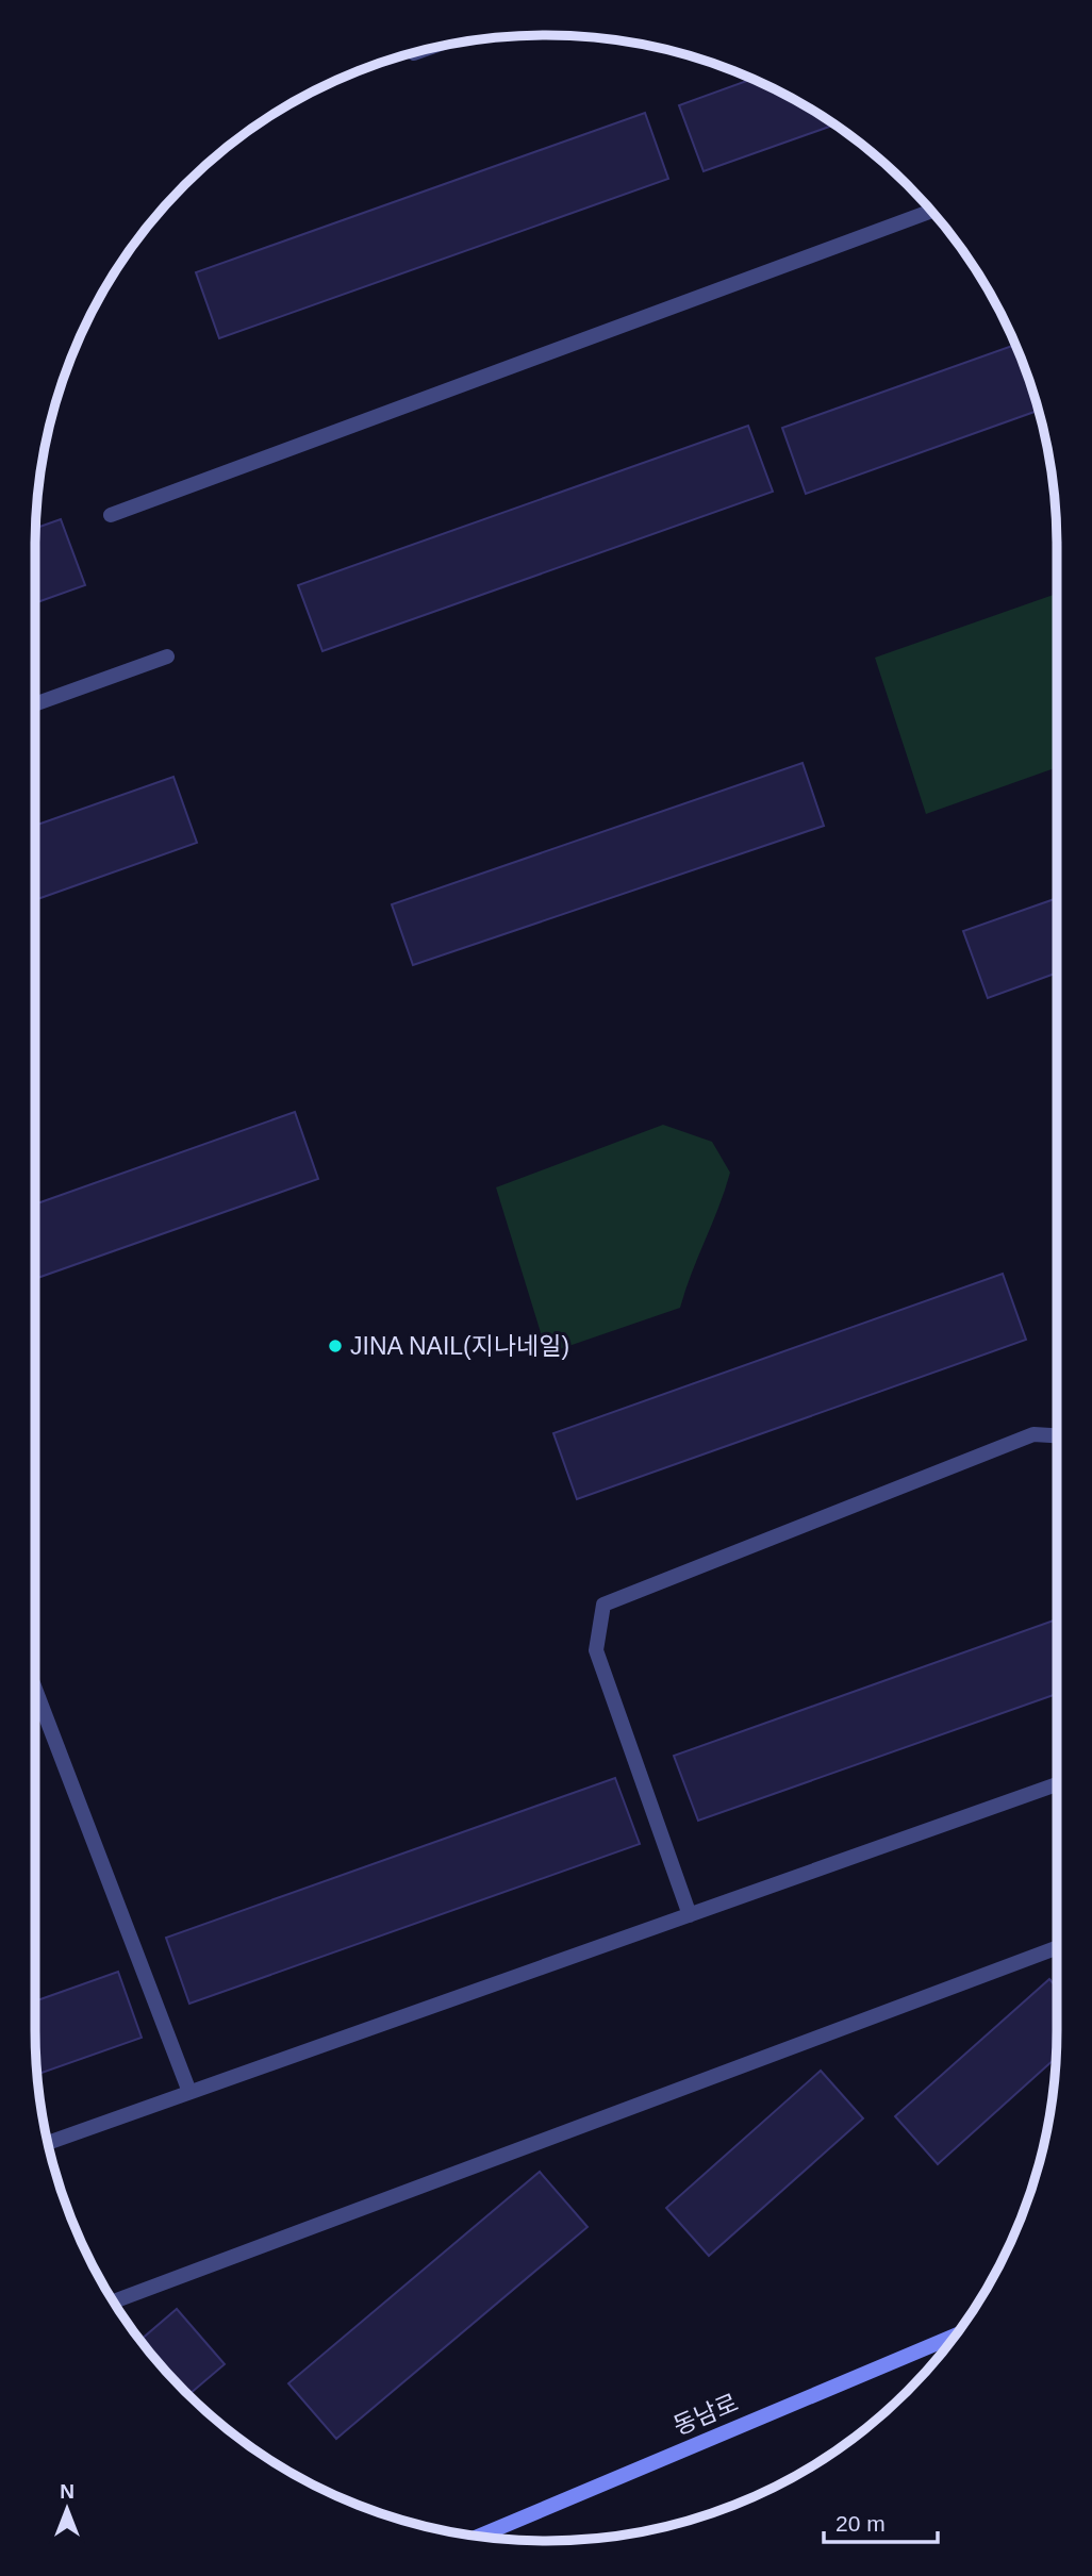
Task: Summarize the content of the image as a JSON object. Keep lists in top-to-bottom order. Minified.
{"streets":{"main road":["동남로"]},"places":["JINA NAIL(지나네일)"],"scale_bar":"20 m","north":"top"}
